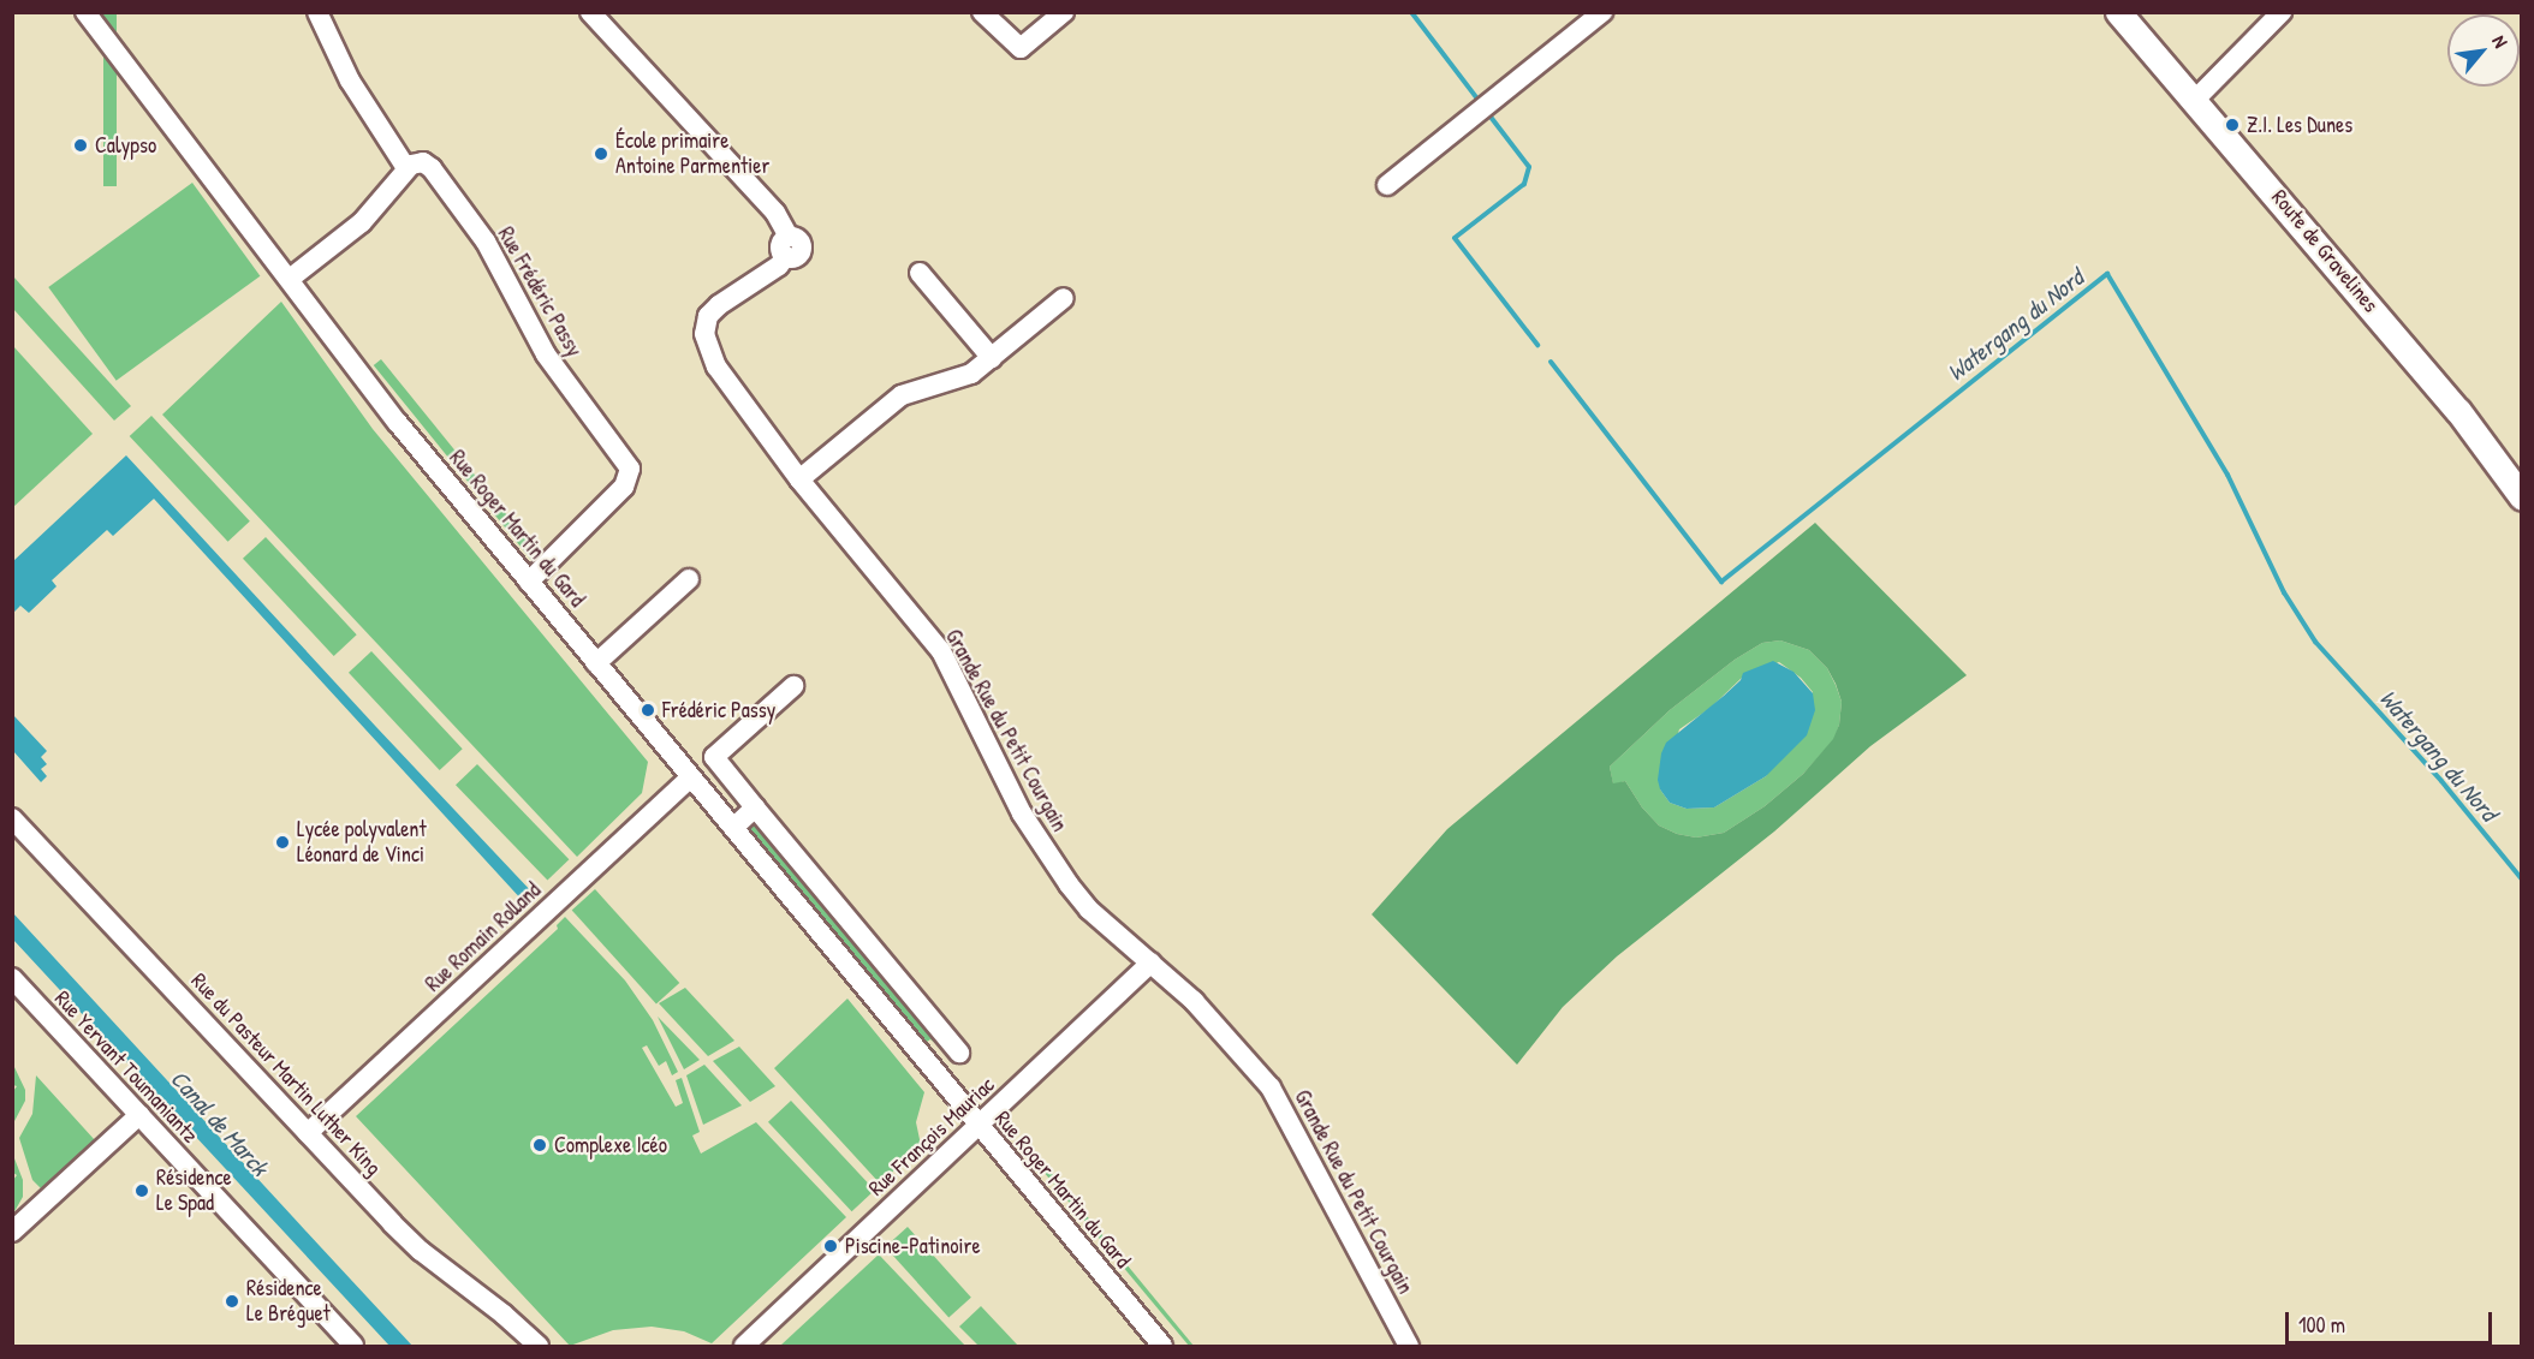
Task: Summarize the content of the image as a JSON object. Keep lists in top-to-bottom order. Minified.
{"streets":{"main road":["Route de Gravelines"],"street":["Rue Frédéric Passy","Rue Roger Martin du Gard","Grande Rue du Petit Courgain","Rue Romain Rolland","Rue Yervant Toumaniantz","Rue du Pasteur Martin Luther King","Rue François Mauriac"]},"crossings":[["Rue Frédéric Passy","Rue Roger Martin du Gard"],["Rue Roger Martin du Gard","Rue Romain Rolland"],["Rue Roger Martin du Gard","Rue François Mauriac"],["Grande Rue du Petit Courgain","Rue François Mauriac"],["Rue Romain Rolland","Rue du Pasteur Martin Luther King"]],"water":["Watergang du Nord","Canal de Marck"],"places":["Z.I. Les Dunes","Calypso","École primaire Antoine Parmentier","Frédéric Passy","Lycée polyvalent Léonard de Vinci","Complexe Icéo","Résidence Le Spad","Piscine-Patinoire","Résidence Le Bréguet"],"scale_bar":"100 m","north":"top right"}
